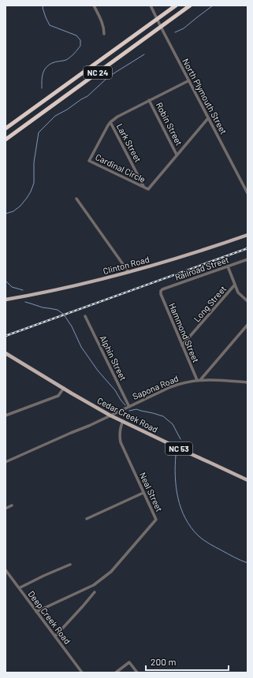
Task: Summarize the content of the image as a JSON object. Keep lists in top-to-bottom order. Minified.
{"streets":{"highway":["NC 24"],"main road":["Clinton Road","Cedar Creek Road","NC 53"],"street":["North Plymouth Street","Robin Street","Lark Street","Cardinal Circle","Railroad Street","Long Street","Hammond Street","Alphin Street","Sapona Road","Neal Street","Deep Creek Road"]},"crossings":[["NC 24","North Plymouth Street"],["North Plymouth Street","Cardinal Circle"],["Robin Street","Cardinal Circle"],["Lark Street","Cardinal Circle"],["Railroad Street","Hammond Street"],["Long Street","Hammond Street"],["Hammond Street","Sapona Road"],["Alphin Street","Sapona Road"],["Sapona Road","Cedar Creek Road"],["Cedar Creek Road","Neal Street"],["Neal Street","Deep Creek Road"]],"scale_bar":"200 m"}
